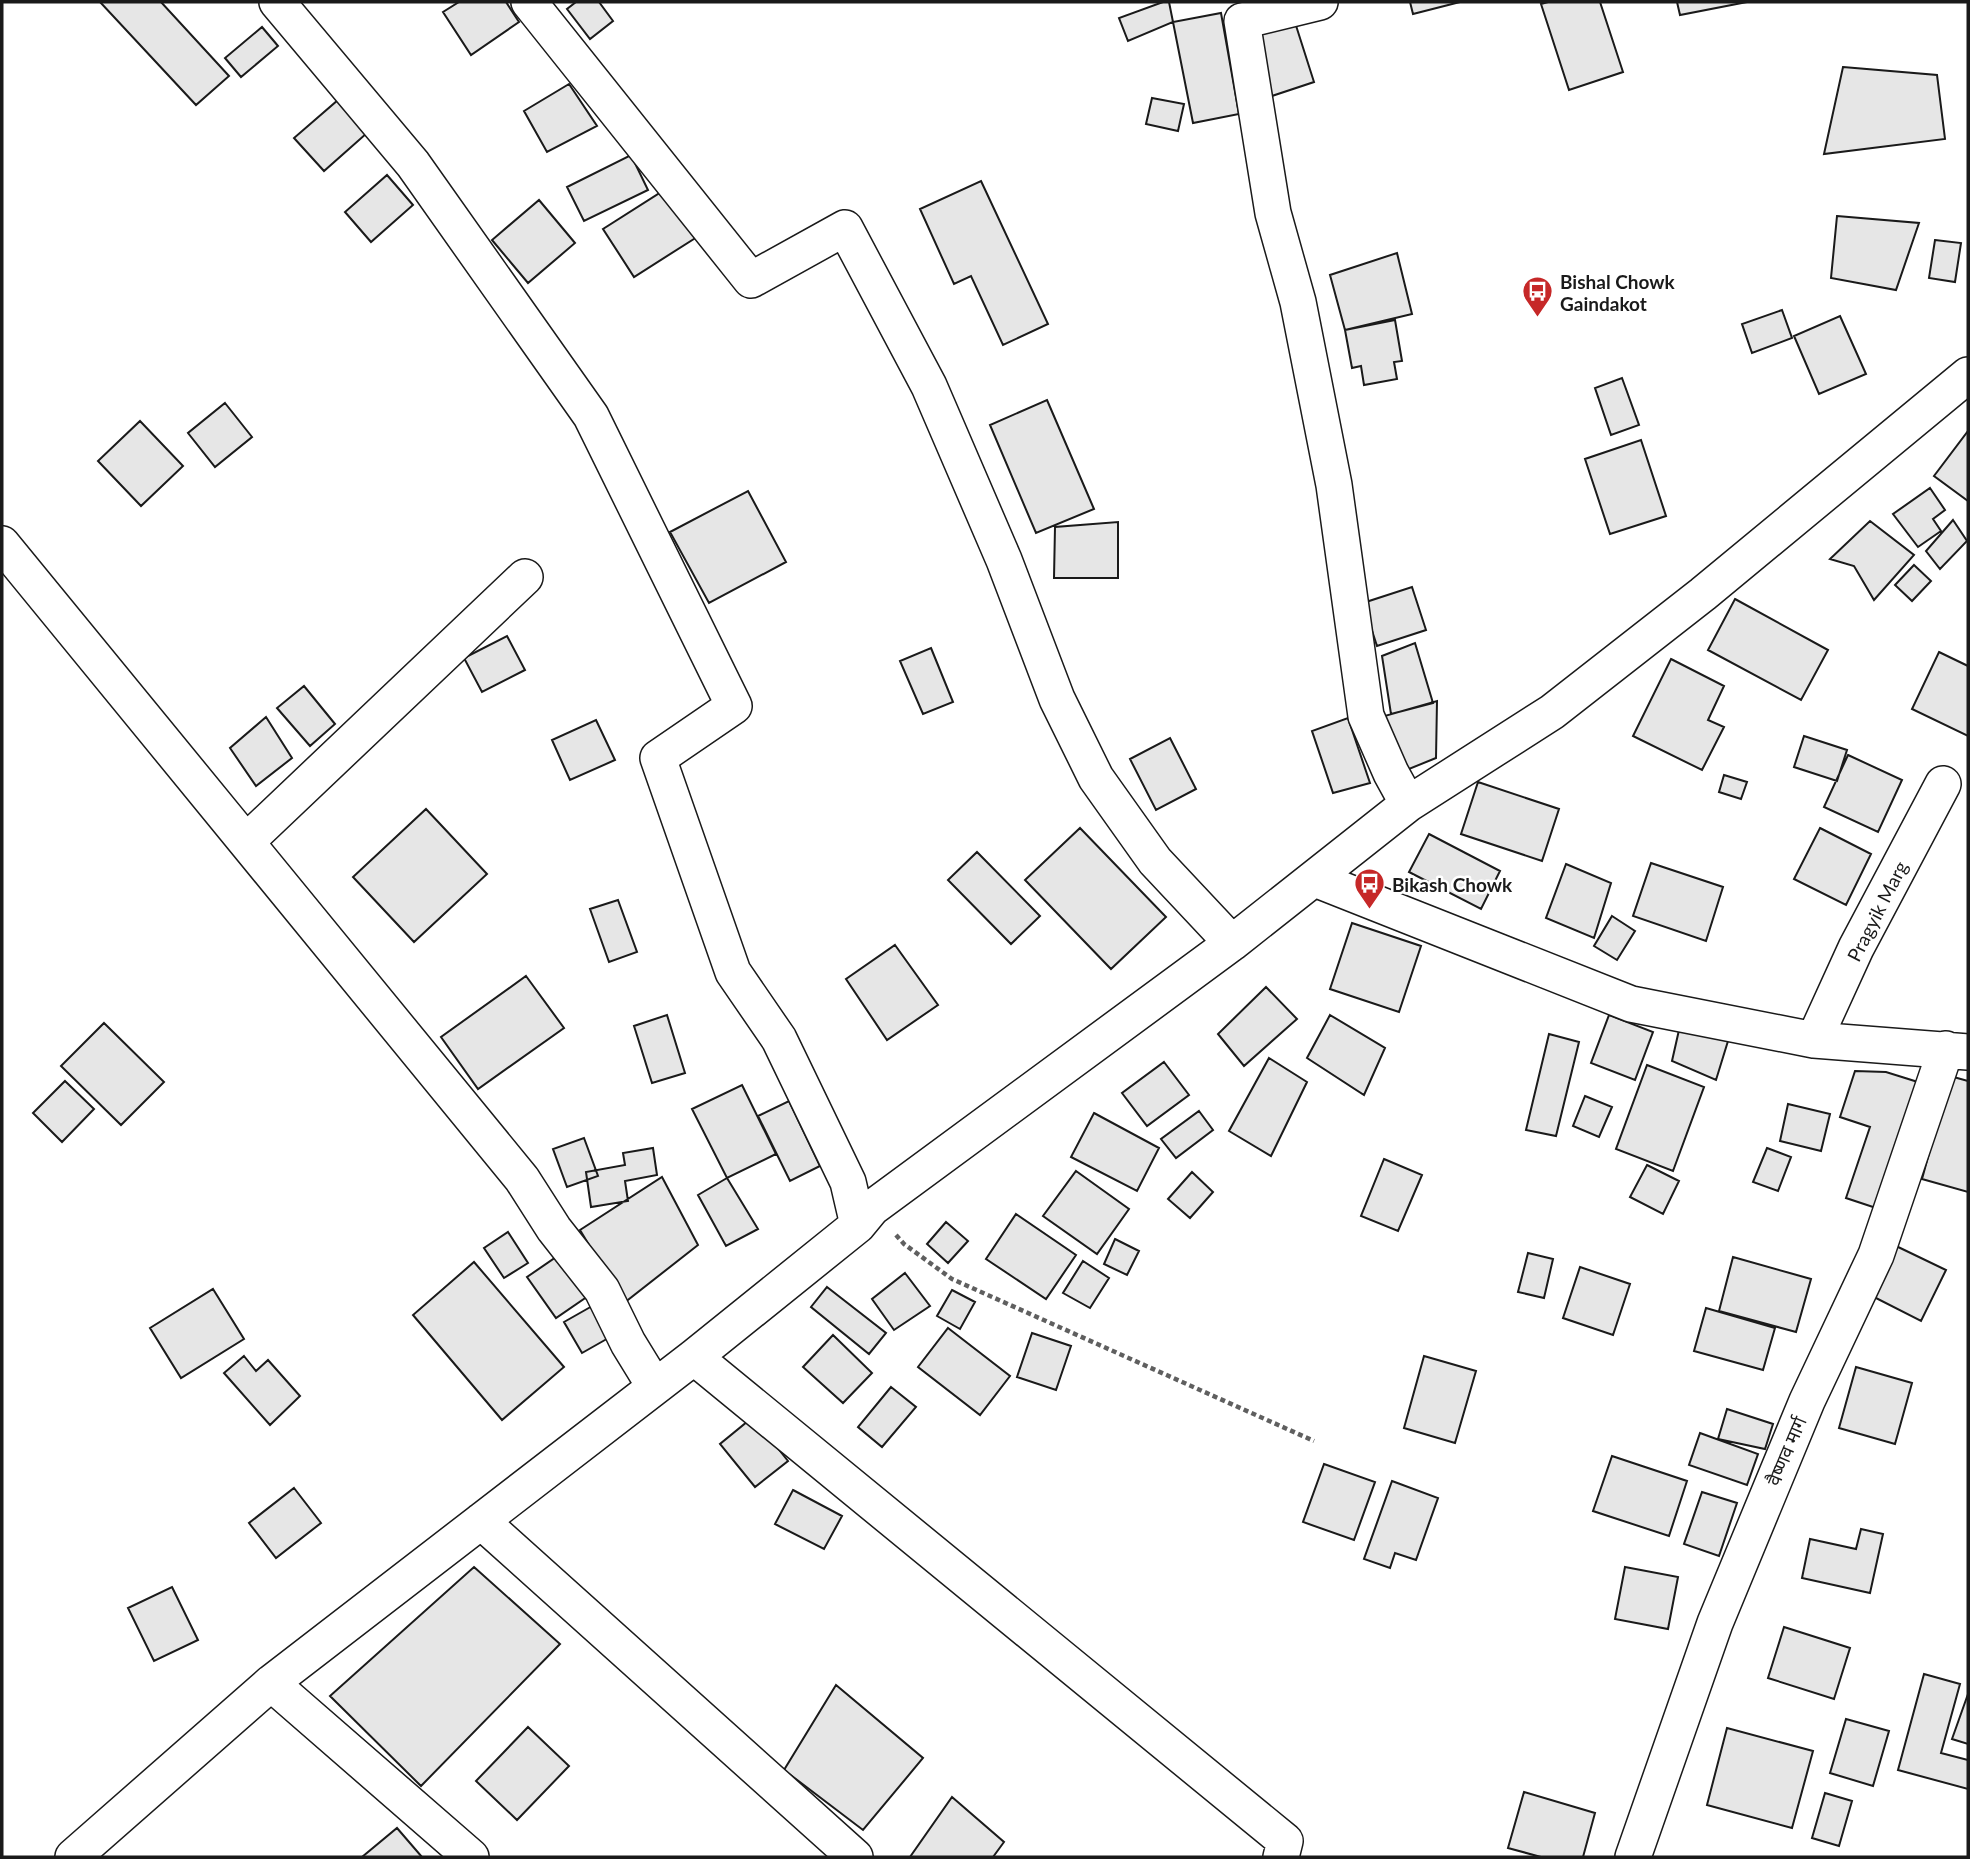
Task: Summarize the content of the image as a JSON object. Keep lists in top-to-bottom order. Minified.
{"streets":{"street":["Pragyik Marg","वैष्णव मार्ग"]},"places":{"bus stop":["Bishal Chowk Gaindakot","Bikash Chowk"]}}
